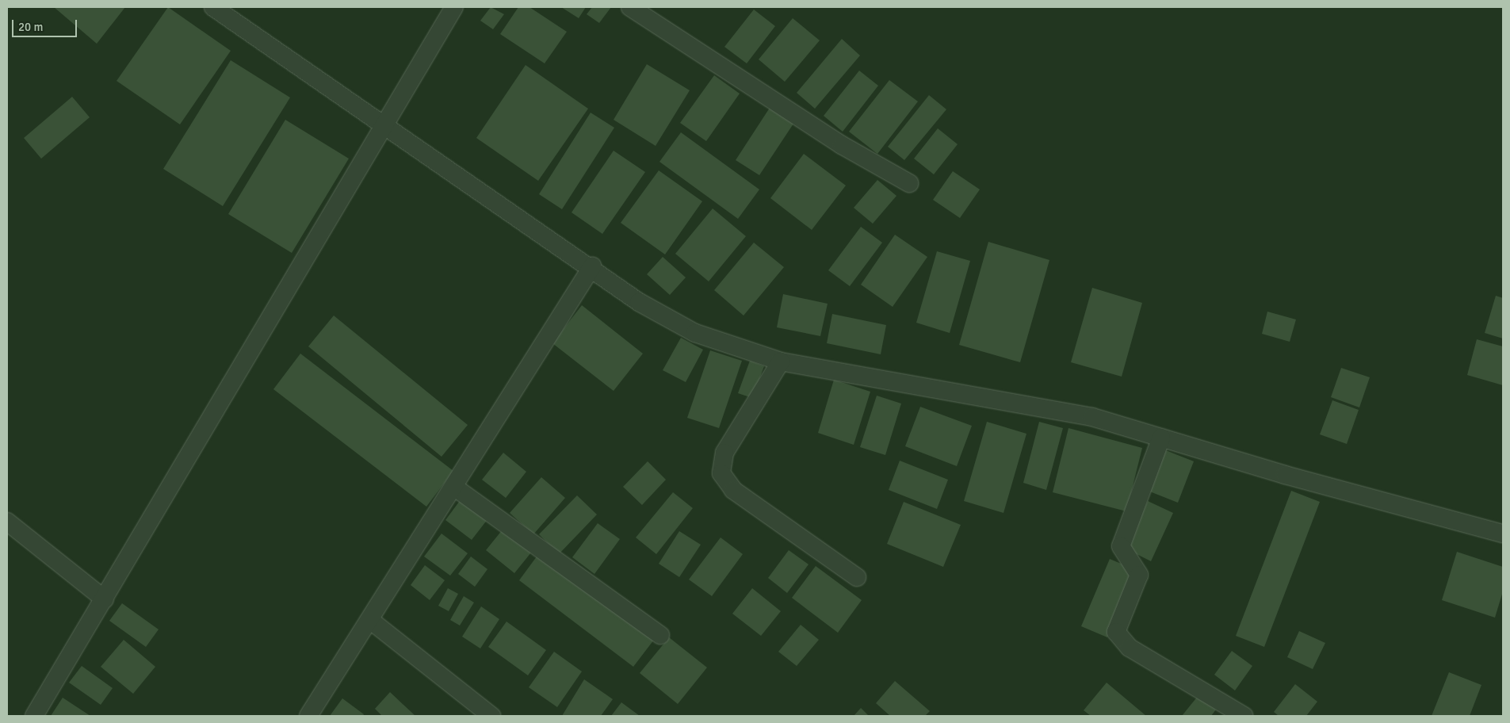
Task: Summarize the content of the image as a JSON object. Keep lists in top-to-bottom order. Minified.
{"scale_bar":"20 m"}
